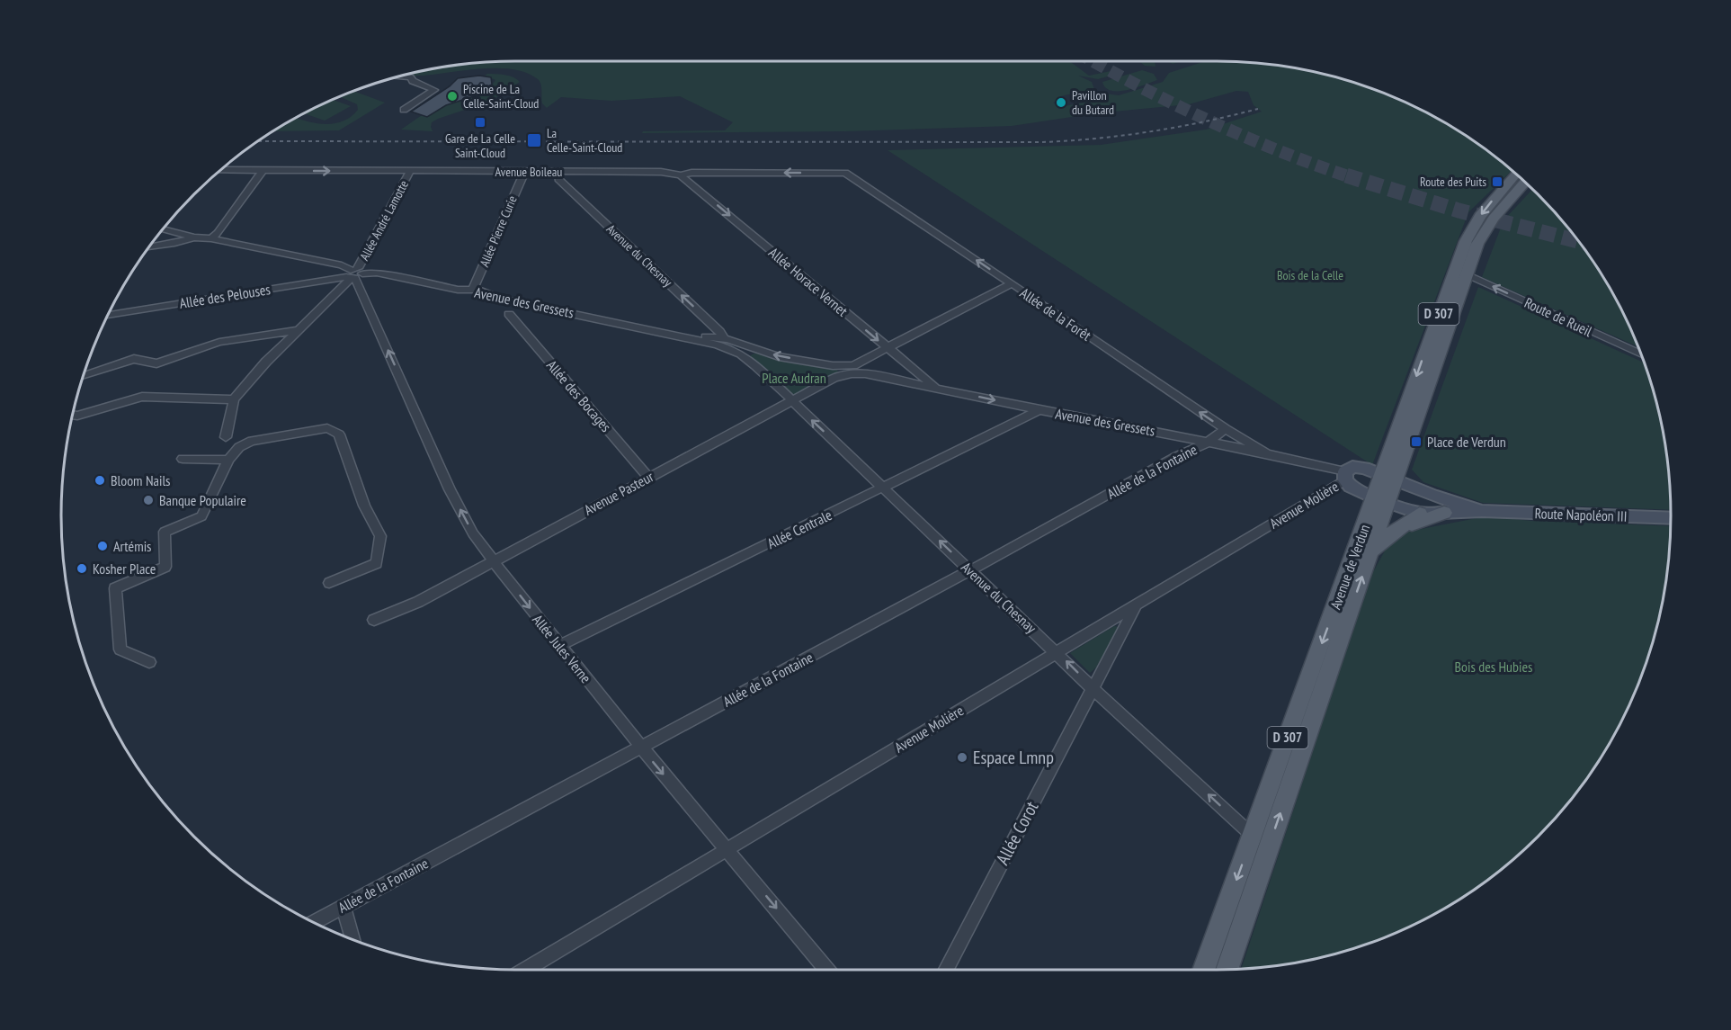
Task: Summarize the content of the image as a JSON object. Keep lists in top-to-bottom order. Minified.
{"streets":{"main road":["D 307","Route Napoléon III","Avenue de Verdun"],"street":["Avenue Boileau","Allée André Lamotte","Allée Pierre Curie","Avenue du Chesnay","Allée Horace Vernet","Allée des Pelouses","Avenue des Gressets","Allée de la Forêt","Route de Rueil","Allée des Bocages","Allée de la Fontaine","Avenue Pasteur","Avenue Molière","Allée Centrale","Allée Jules Verne","Allée Corot"]},"crossings":[["Avenue Boileau","Allée André Lamotte"],["Avenue Boileau","Allée Pierre Curie"],["Avenue Boileau","Avenue du Chesnay"],["Avenue Boileau","Allée Horace Vernet"],["Avenue Boileau","Allée de la Forêt"],["Allée André Lamotte","Allée des Pelouses"],["Allée André Lamotte","Avenue des Gressets"],["Allée André Lamotte","Allée Jules Verne"],["Allée Pierre Curie","Avenue des Gressets"],["Avenue du Chesnay","Avenue des Gressets"],["Avenue du Chesnay","Allée de la Fontaine"],["Avenue du Chesnay","Avenue Pasteur"],["Avenue du Chesnay","Avenue Molière"],["Avenue du Chesnay","Allée Centrale"],["Avenue du Chesnay","Avenue de Verdun"],["Avenue du Chesnay","Allée Corot"],["Allée Horace Vernet","Avenue des Gressets"],["Allée des Pelouses","Avenue des Gressets"],["Allée des Pelouses","Allée Jules Verne"],["Avenue des Gressets","Allée de la Forêt"],["Avenue des Gressets","Allée des Bocages"],["Avenue des Gressets","Allée de la Fontaine"],["Avenue des Gressets","Avenue Pasteur"],["Avenue des Gressets","Avenue Molière"],["Avenue des Gressets","Allée Centrale"],["Avenue des Gressets","Allée Jules Verne"],["Allée de la Forêt","Allée de la Fontaine"],["Route de Rueil","Avenue de Verdun"],["Allée des Bocages","Avenue Pasteur"],["Allée de la Fontaine","Allée Jules Verne"],["Avenue Pasteur","Allée Jules Verne"],["Avenue Molière","Allée Jules Verne"],["Avenue Molière","Allée Corot"],["Route Napoléon III","Avenue de Verdun"],["Allée Centrale","Allée Jules Verne"]],"one_way":["Avenue du Chesnay","Allée Horace Vernet","Allée de la Forêt","Route de Rueil"],"parks":["Bois de la Celle","Place Audran","Bois des Hubies"],"places":{"other":["Piscine de La Celle-Saint-Cloud","Pavillon du Butard","Bloom Nails","Banque Populaire","Artémis","Kosher Place","Espace Lmnp"],"transit":["Gare de La Celle Saint-Cloud","La Celle-Saint-Cloud","Route des Puits","Place de Verdun"]}}
